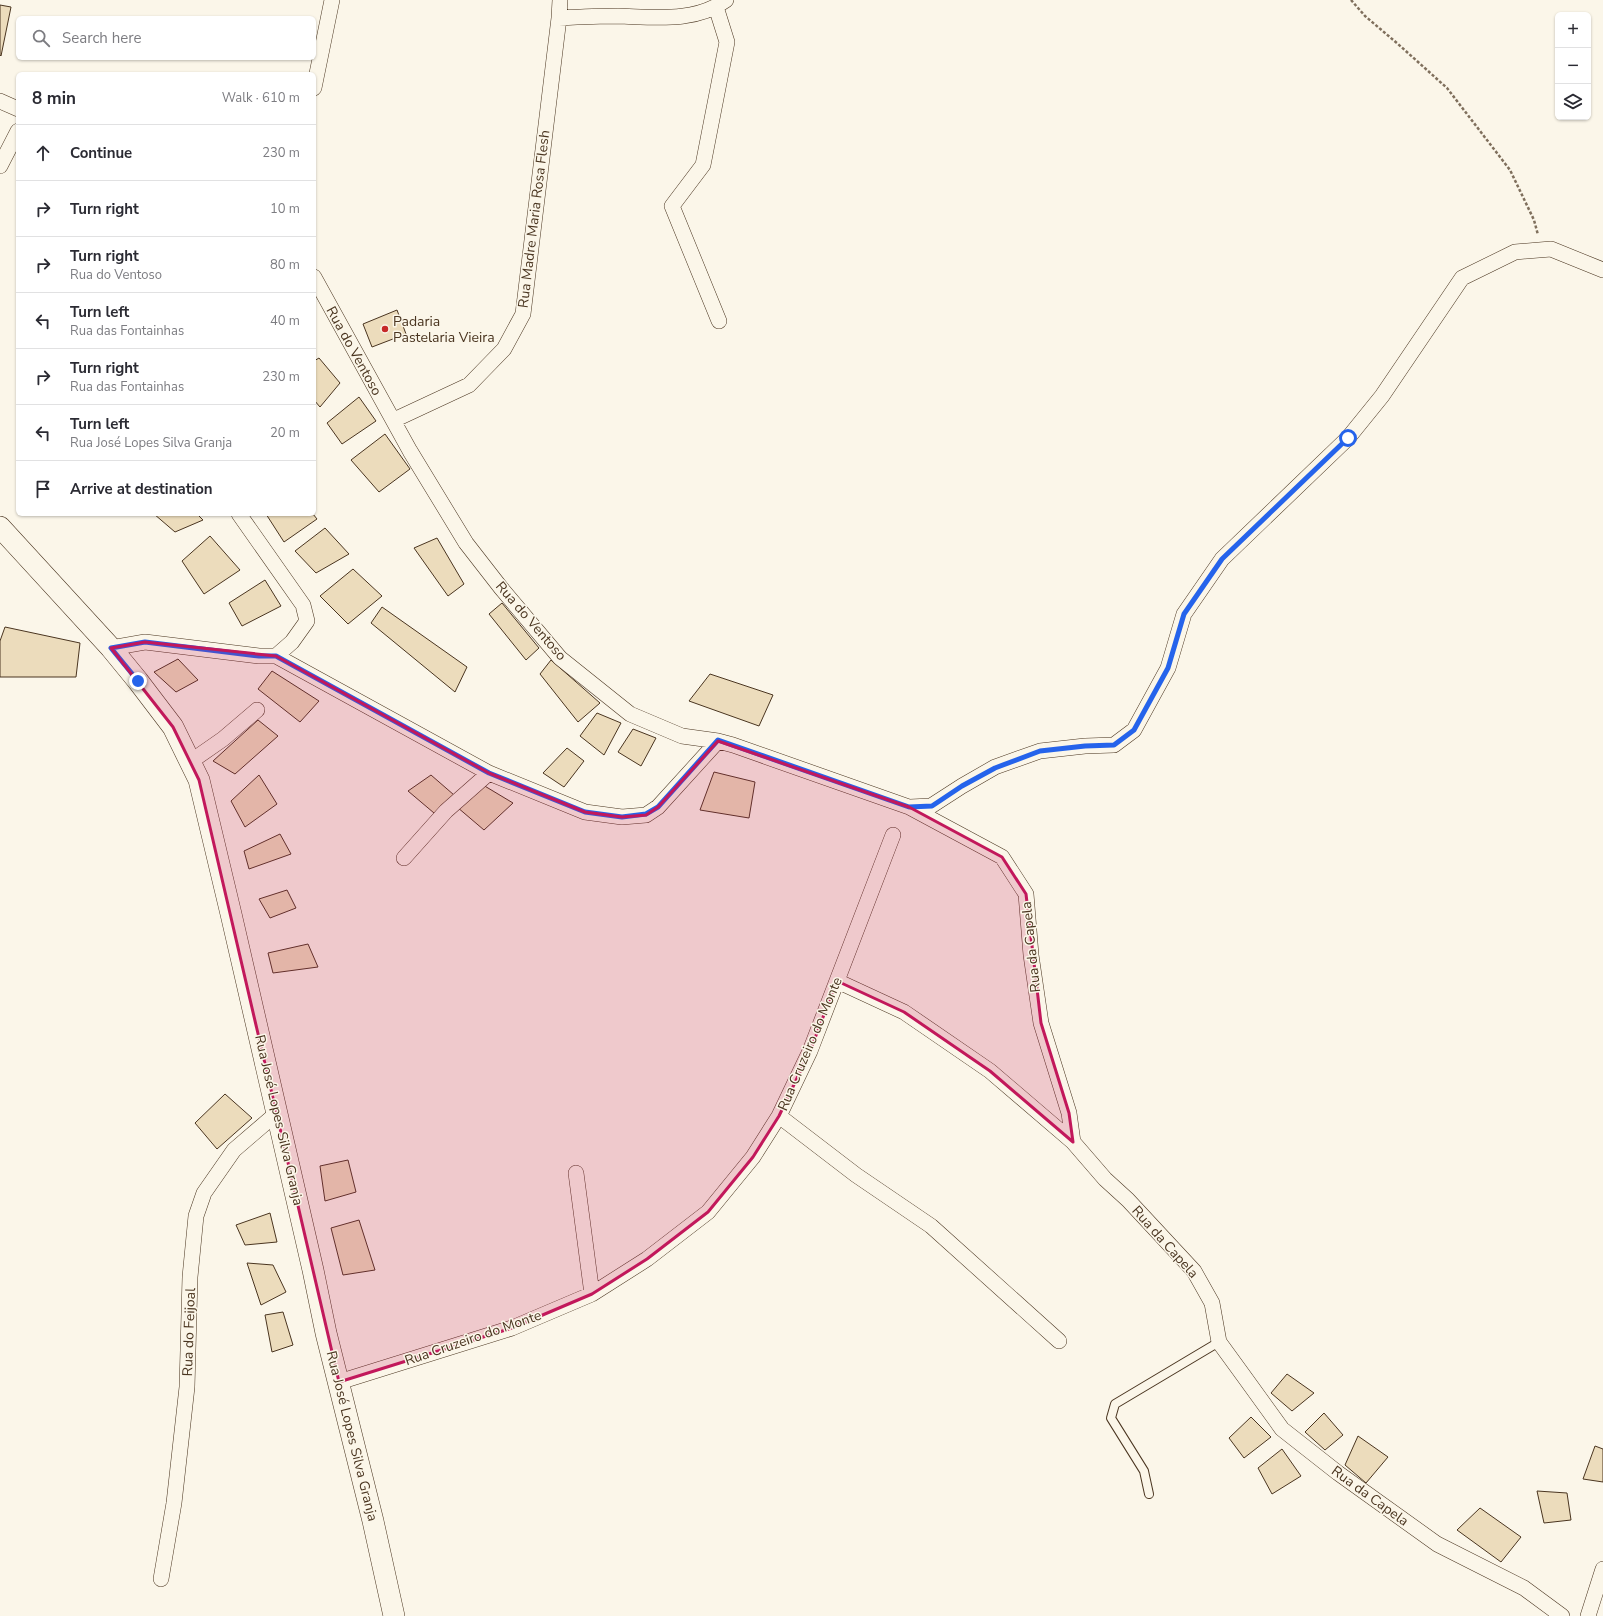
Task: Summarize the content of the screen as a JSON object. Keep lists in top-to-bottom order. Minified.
{"streets":{"main road":["Rua José Lopes Silva Granja"],"street":["Rua Madre Maria Rosa Flesh","Rua do Ventoso","Rua da Capela","Rua Cruzeiro do Monte","Rua do Feijoal"]},"crossings":[["Rua Madre Maria Rosa Flesh","Rua do Ventoso"],["Rua do Ventoso","Rua da Capela"],["Rua Cruzeiro do Monte","Rua José Lopes Silva Granja"],["Rua José Lopes Silva Granja","Rua do Feijoal"]],"places":["Padaria Pastelaria Vieira"],"page":{"map_buttons":["+","−"],"search":"Search here","heading":["8 min","Walk · 610 m"],"list":[["Continue","230 m"],["Turn right","10 m"],["Turn right","Rua do Ventoso","80 m"],["Turn left","Rua das Fontainhas","40 m"],["Turn right","Rua das Fontainhas","230 m"],["Turn left","Rua José Lopes Silva Granja","20 m"],"Arrive at destination"]}}
